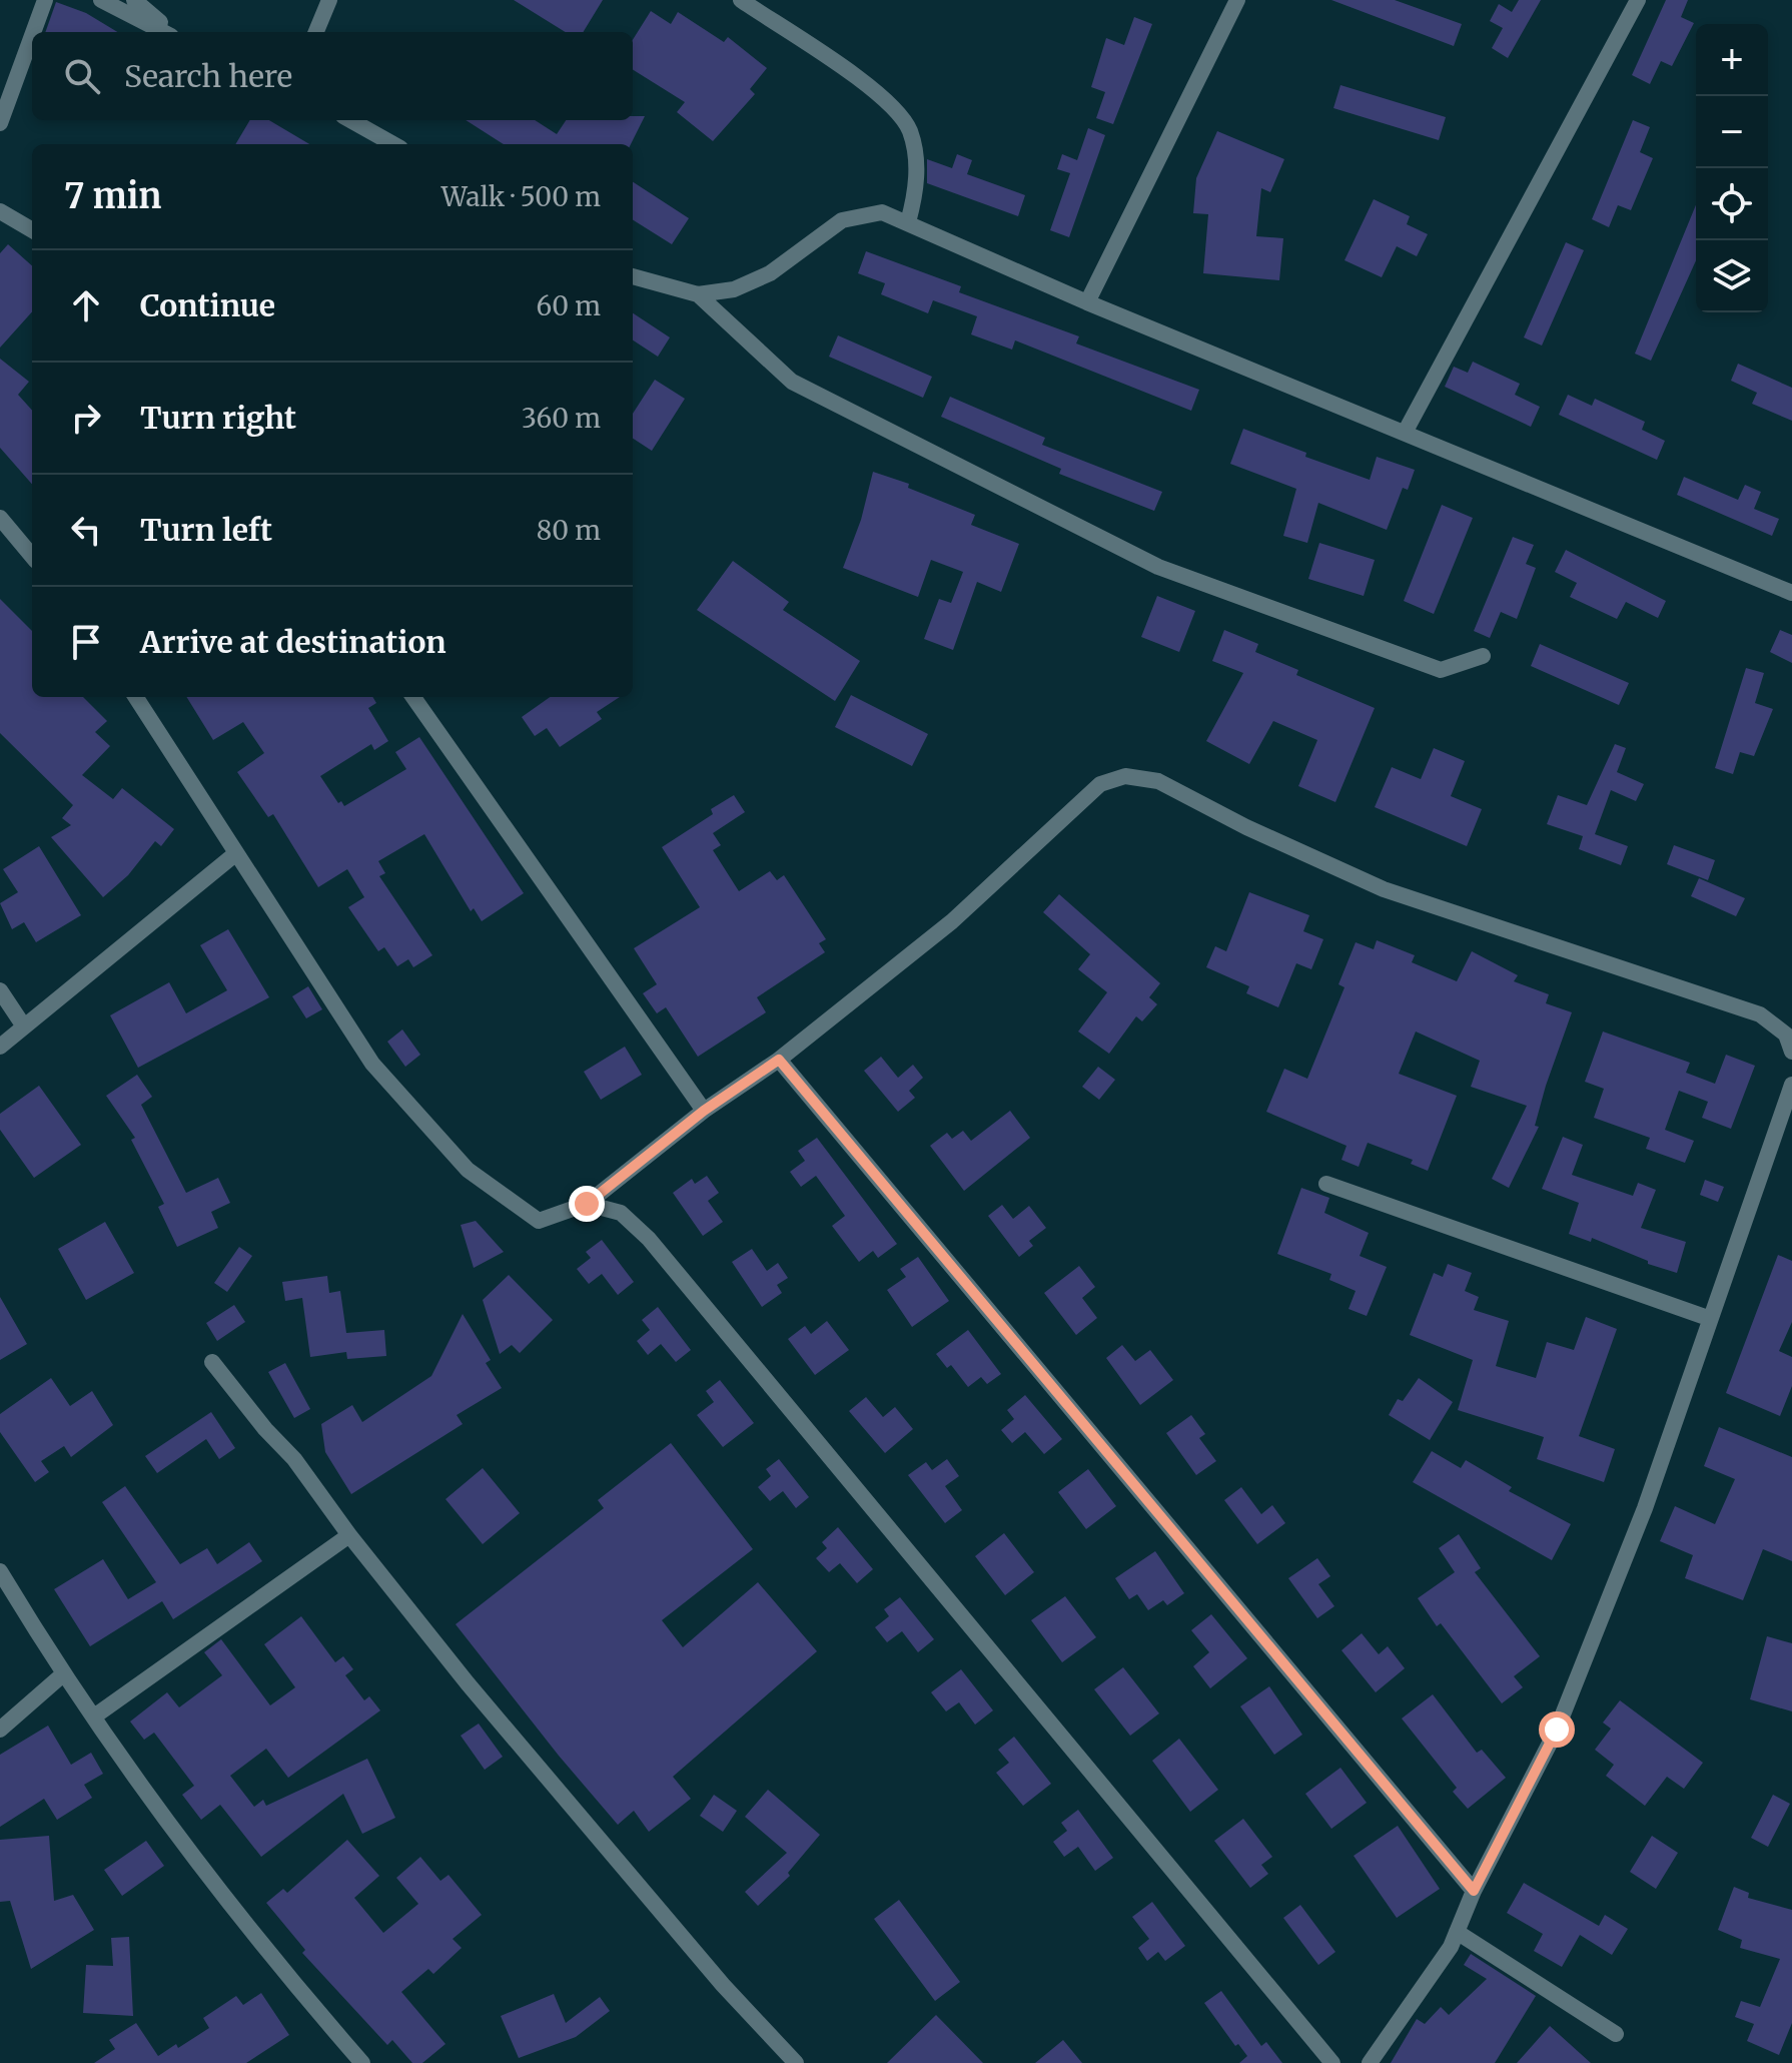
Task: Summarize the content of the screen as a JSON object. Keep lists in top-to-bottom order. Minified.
{"page":{"map_buttons":["+","−"],"search":"Search here","heading":["7 min","Walk · 500 m"],"list":[["Continue","60 m"],["Turn right","360 m"],["Turn left","80 m"],"Arrive at destination"]}}
